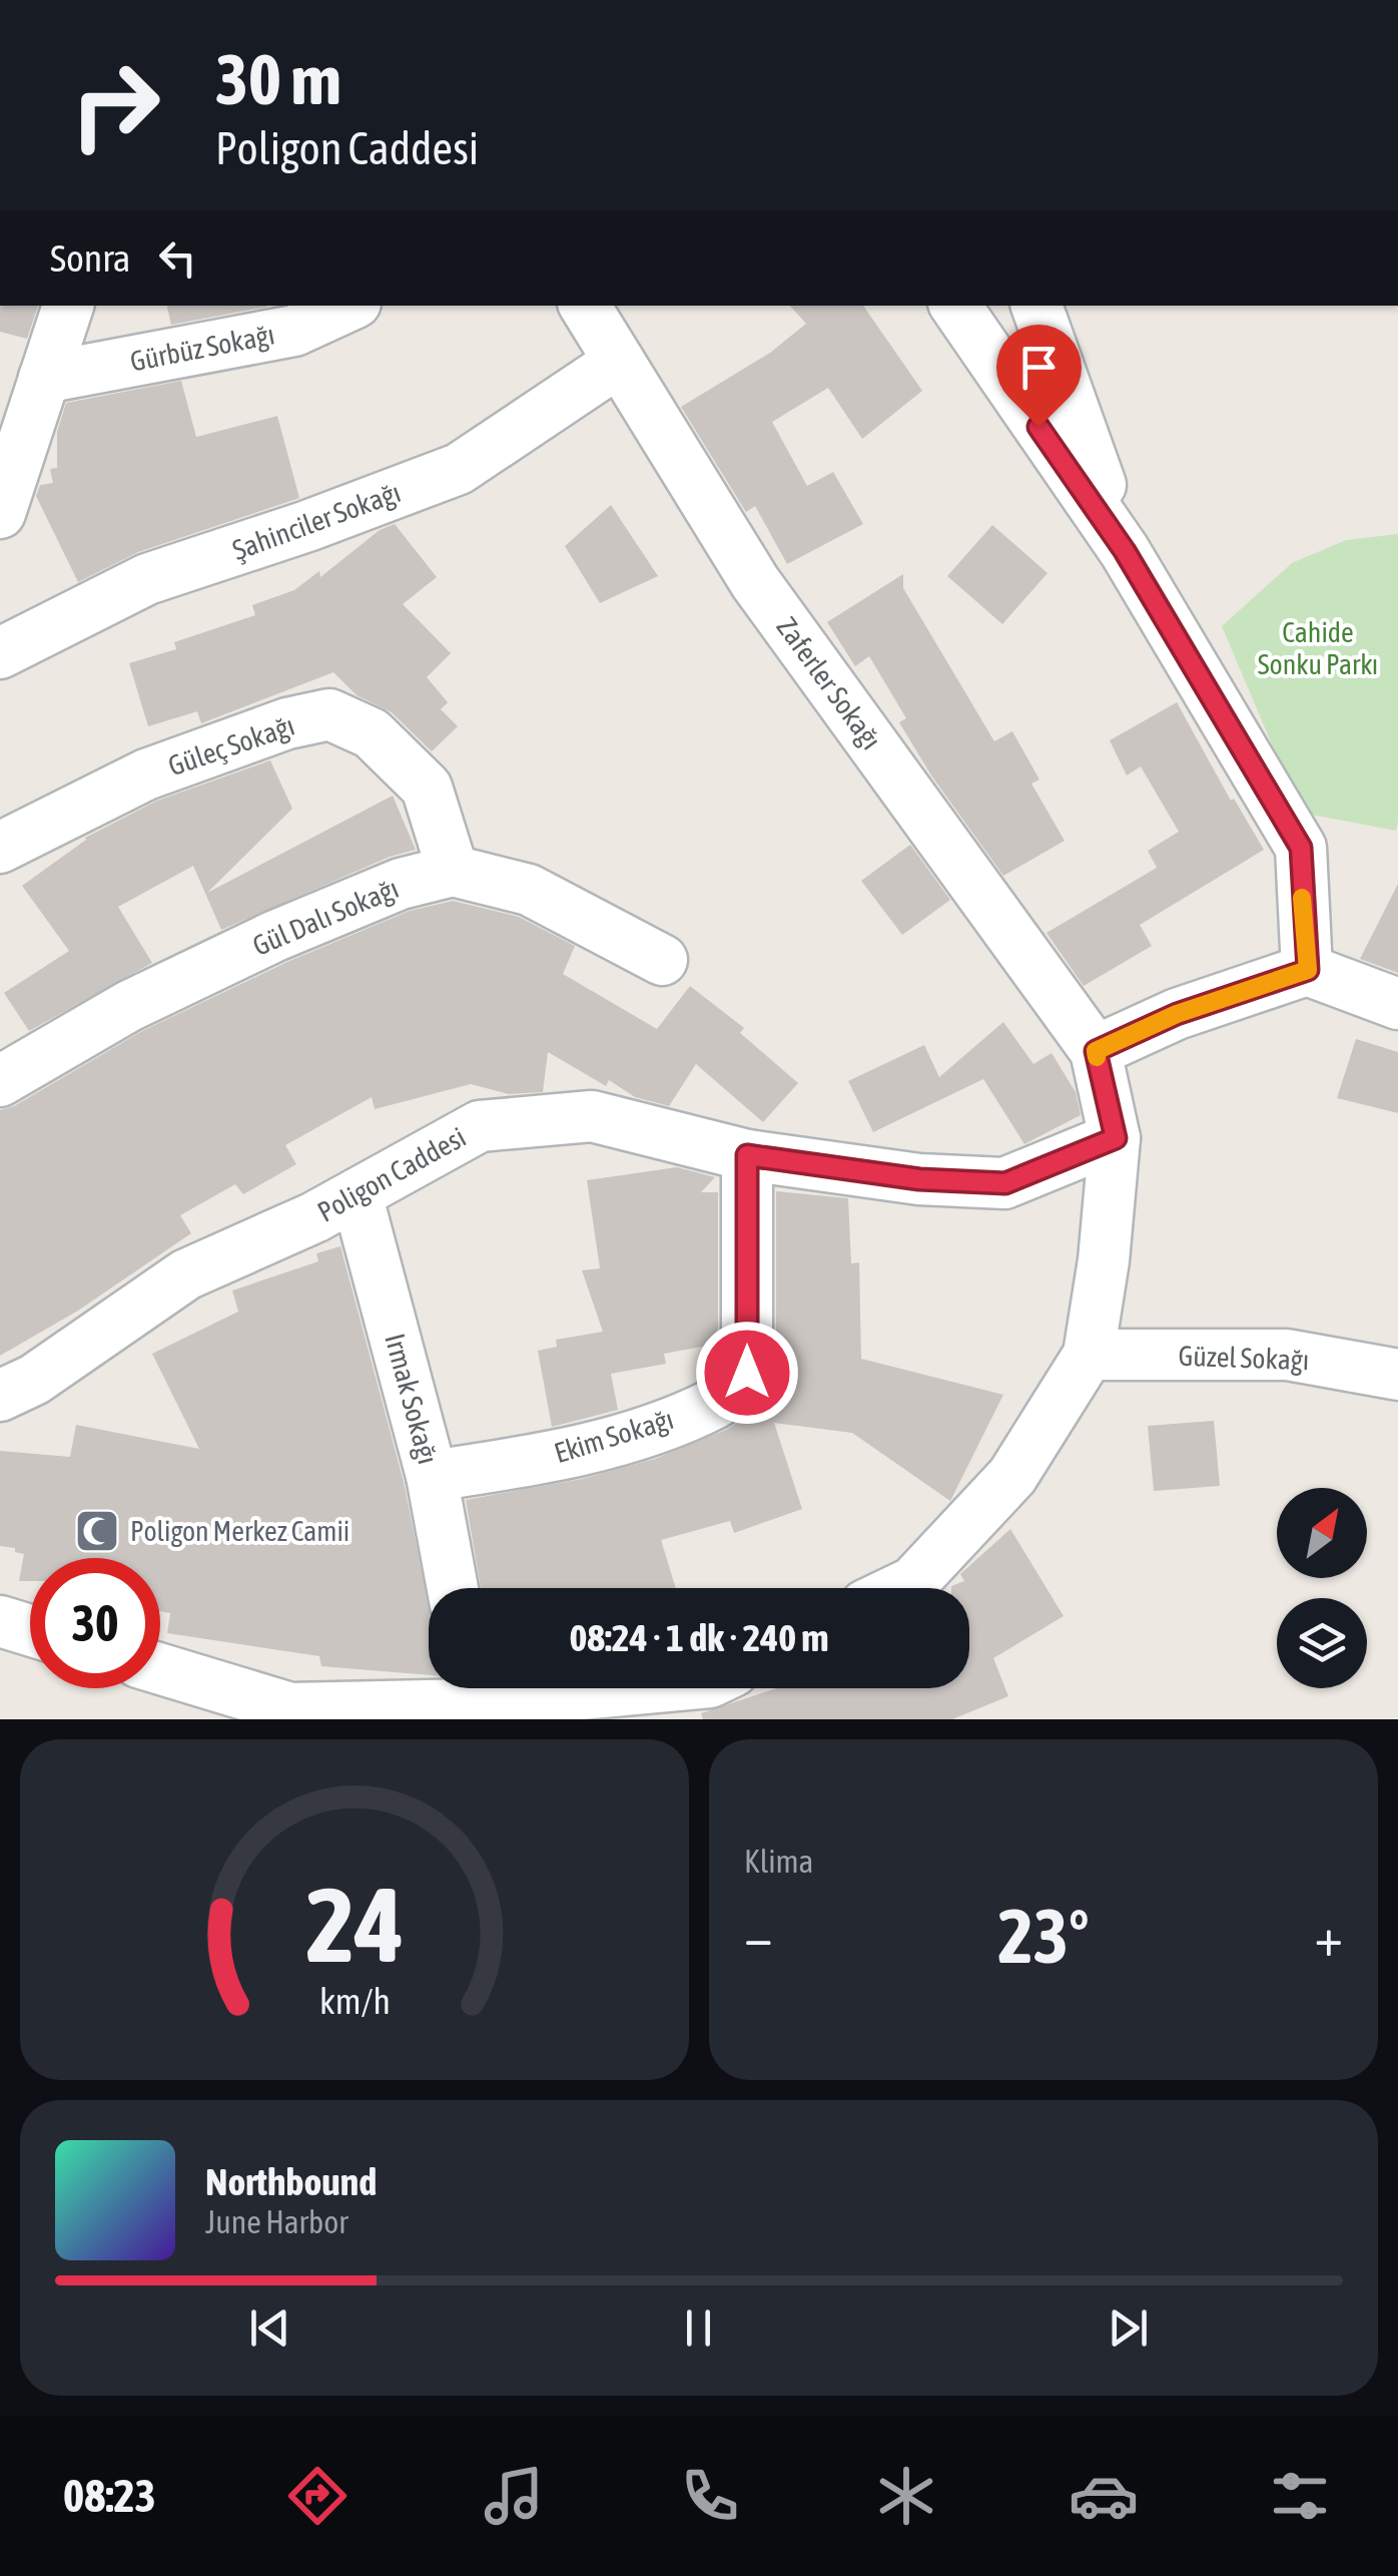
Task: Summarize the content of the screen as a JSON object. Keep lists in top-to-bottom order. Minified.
{"streets":{"street":["Gürbüz Sokağı","Şahinciler Sokağı","Zaferler Sokağı","Güleç Sokağı","Gül Dalı Sokağı","Poligon Caddesi","Güzel Sokağı","Irmak Sokağı","Ekim Sokağı"]},"crossings":[["Şahinciler Sokağı","Zaferler Sokağı"],["Güleç Sokağı","Gül Dalı Sokağı"],["Poligon Caddesi","Irmak Sokağı"],["Poligon Caddesi","Ekim Sokağı"],["Irmak Sokağı","Ekim Sokağı"]],"parks":["Cahide Sonku Parkı"],"places":{"mosque":["Poligon Merkez Camii"]},"north":"top right","page":{"turn":["30 m","Poligon Caddesi"],"then":"Sonra","limit":"30","trip":"08:24 · 1 dk · 240 m","tile":"Klima","heat":["−","23°","+"],"song":["Northbound","June Harbor"],"tabs":"08:23","gauge":["24","km/h"]}}
